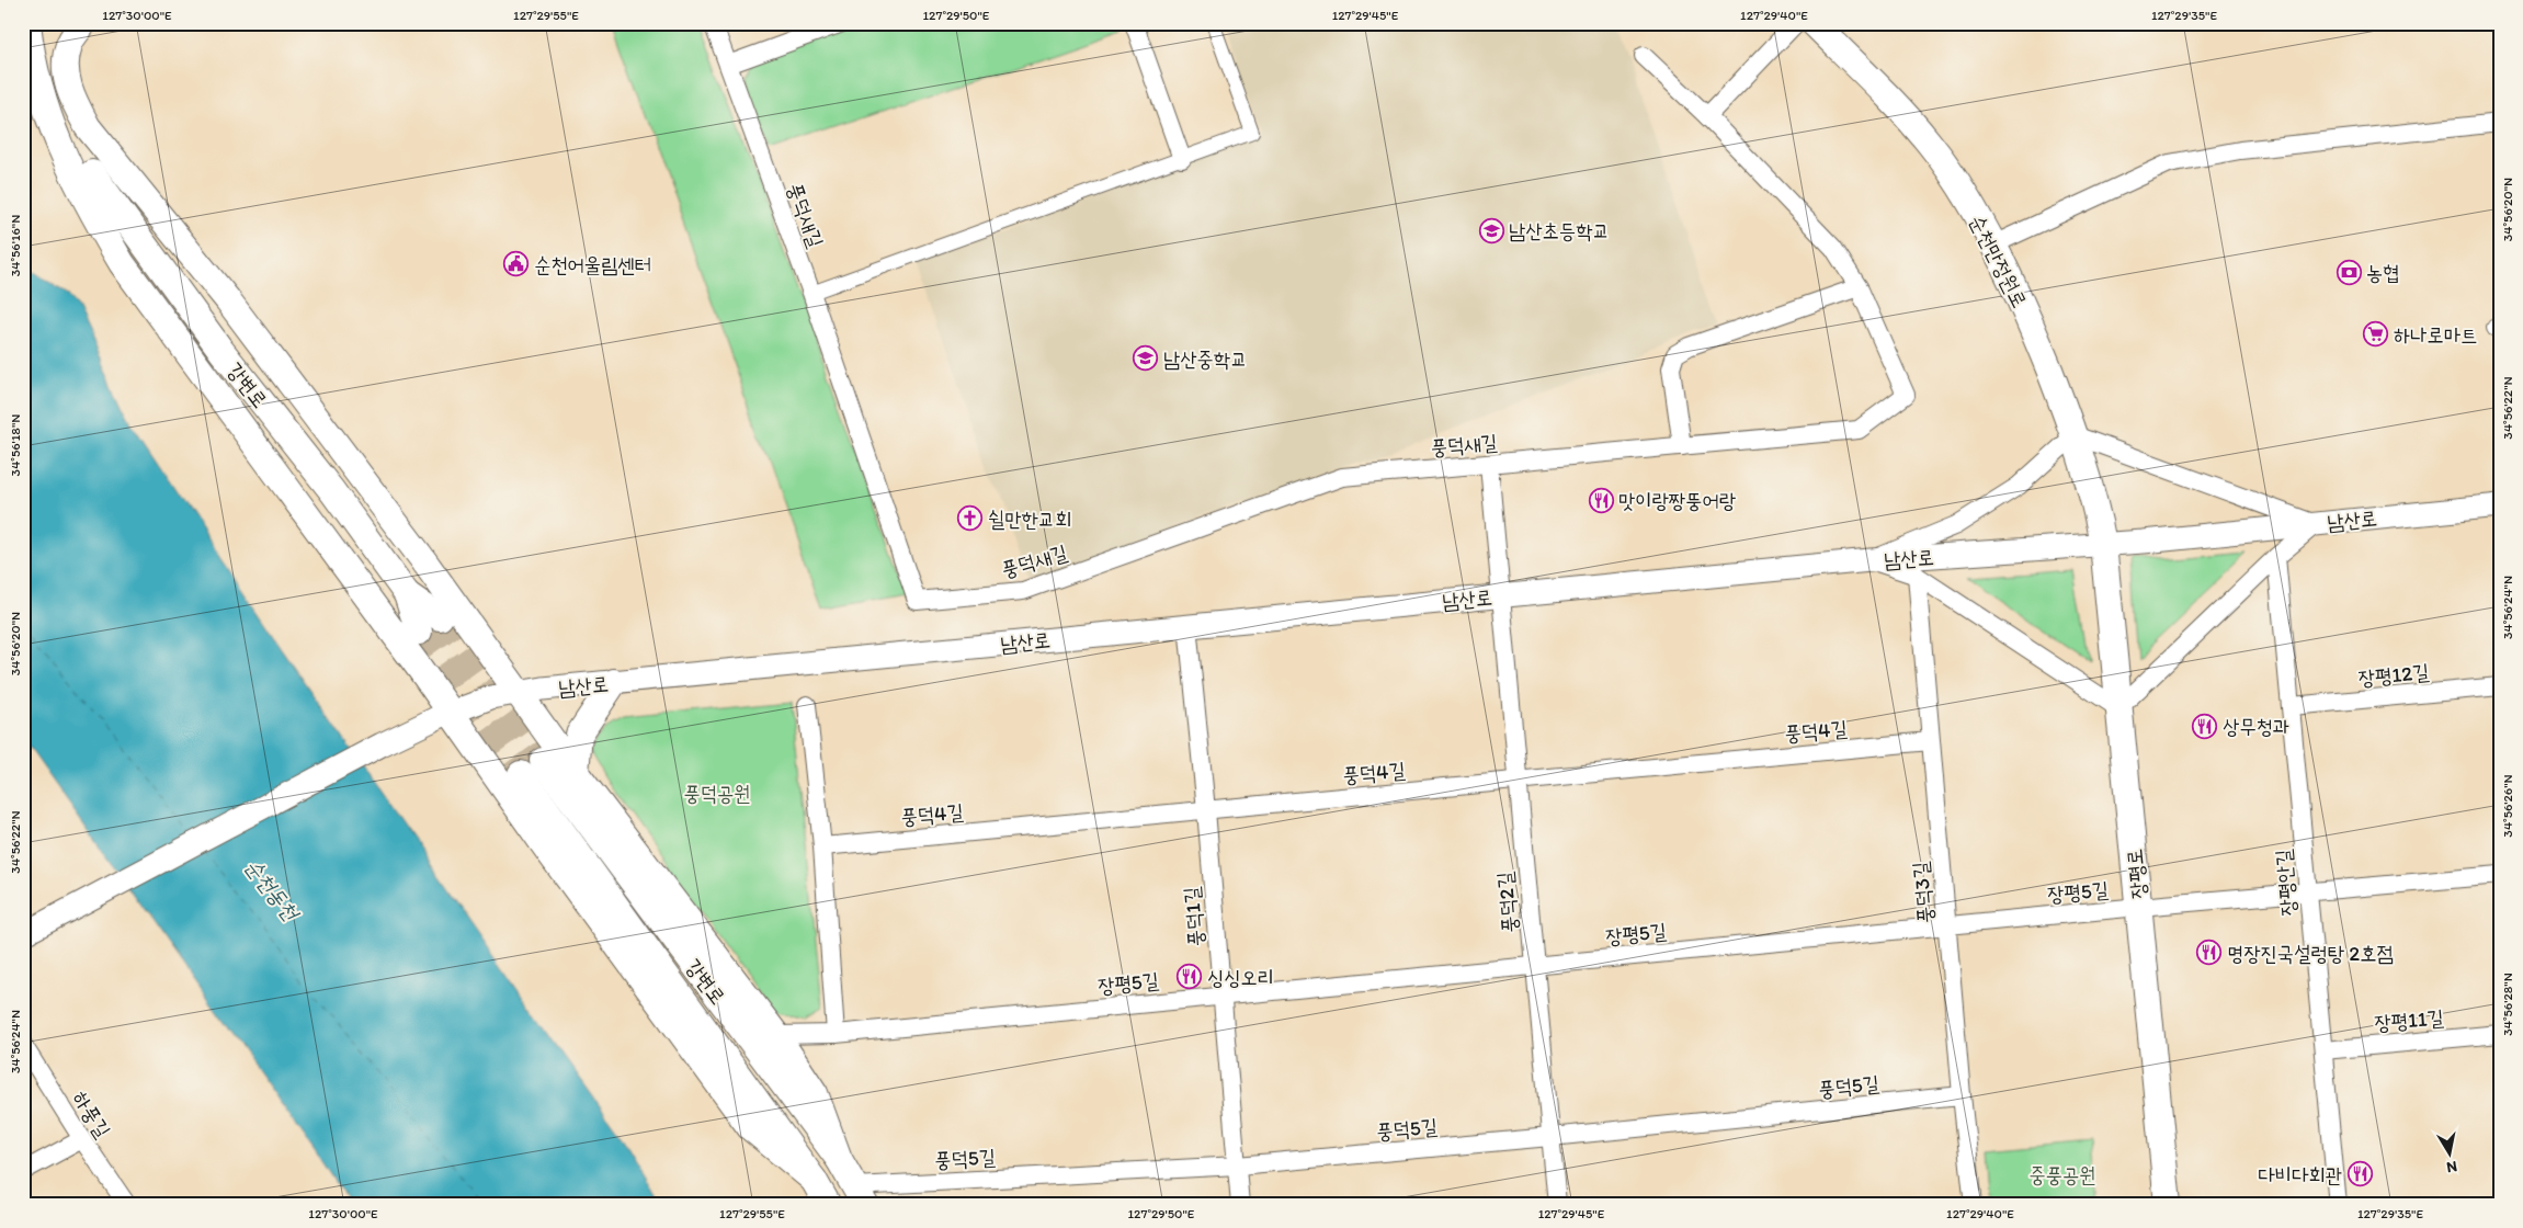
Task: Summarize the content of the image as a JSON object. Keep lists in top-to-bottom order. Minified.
{"streets":{"main road":["순천만정원로","강변로","장평로"],"street":["풍덕새길","남산로","장평12길","풍덕4길","장평안길","장평5길","풍덕3길","풍덕2길","풍덕1길","장평11길","풍덕5길","하풍길"]},"crossings":[["풍덕새길","풍덕2길"],["순천만정원로","남산로"],["순천만정원로","장평로"],["강변로","풍덕5길"],["남산로","장평로"],["남산로","풍덕2길"],["남산로","풍덕1길"],["장평12길","장평안길"],["풍덕4길","풍덕3길"],["풍덕4길","풍덕2길"],["풍덕4길","풍덕1길"],["장평로","장평5길"],["장평안길","장평5길"],["장평안길","장평11길"],["장평5길","풍덕3길"],["장평5길","풍덕2길"],["장평5길","풍덕1길"],["풍덕3길","풍덕5길"],["풍덕2길","풍덕5길"],["풍덕1길","풍덕5길"]],"water":["순천동천"],"parks":["풍덕공원","중풍공원"],"places":{"school or university":["남산초등학교","남산중학교"],"public building":["순천어울림센터"],"bank":["농협"],"supermarket":["하나로마트"],"restaurant":["맛이랑짱뚱어랑","상무청과","명장진국설렁탕 2호점","싱싱오리","다비다회관"],"church":["쉴만한교회"]},"north":"bottom","coordinates":["127°30'00\"E","127°29'55\"E","127°29'50\"E","127°29'45\"E","127°29'40\"E","127°29'35\"E","34°56'20\"N","34°56'16\"N","34°56'22\"N","34°56'18\"N","34°56'24\"N","34°56'26\"N","34°56'28\"N"]}
